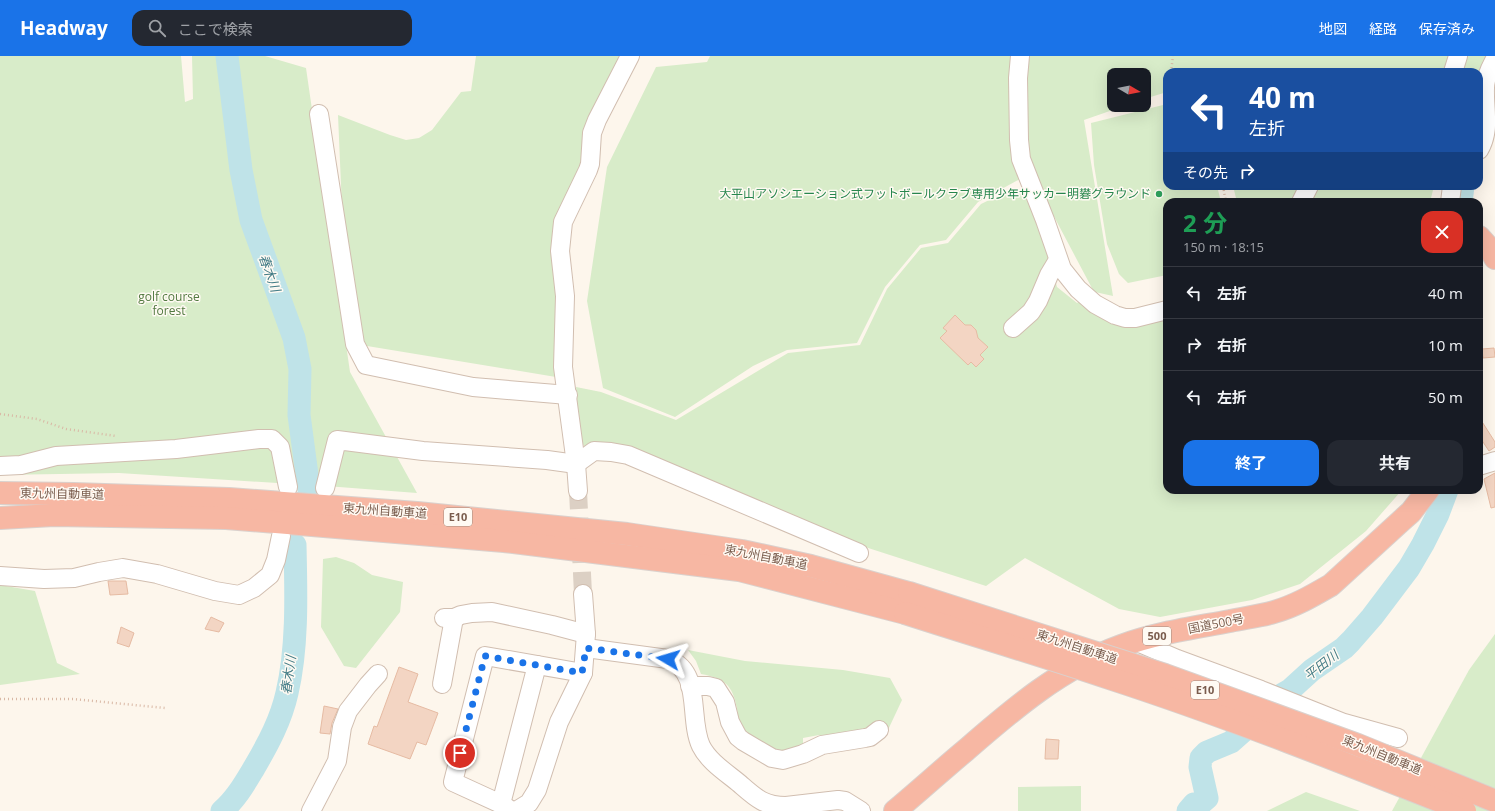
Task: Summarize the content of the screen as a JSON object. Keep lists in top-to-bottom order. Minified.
{"streets":{"highway":["東九州自動車道","E10","国道500号","500"]},"water":["春木川","平田川"],"parks":["golf course forest"],"places":["大平山アソシエーション式フットボールクラブ専用少年サッカー明礬グラウンド"],"north":"right","page":{"header":"Headway","search":"ここで検索","nav":["地図","経路","保存済み"],"turn":["40 m","左折"],"then":"その先","heading":["2 分","150 m · 18:15"],"list":[{"name":"左折","value":"40 m"},{"name":"右折","value":"10 m"},{"name":"左折","value":"50 m"}],"buttons":["終了","共有"]}}
